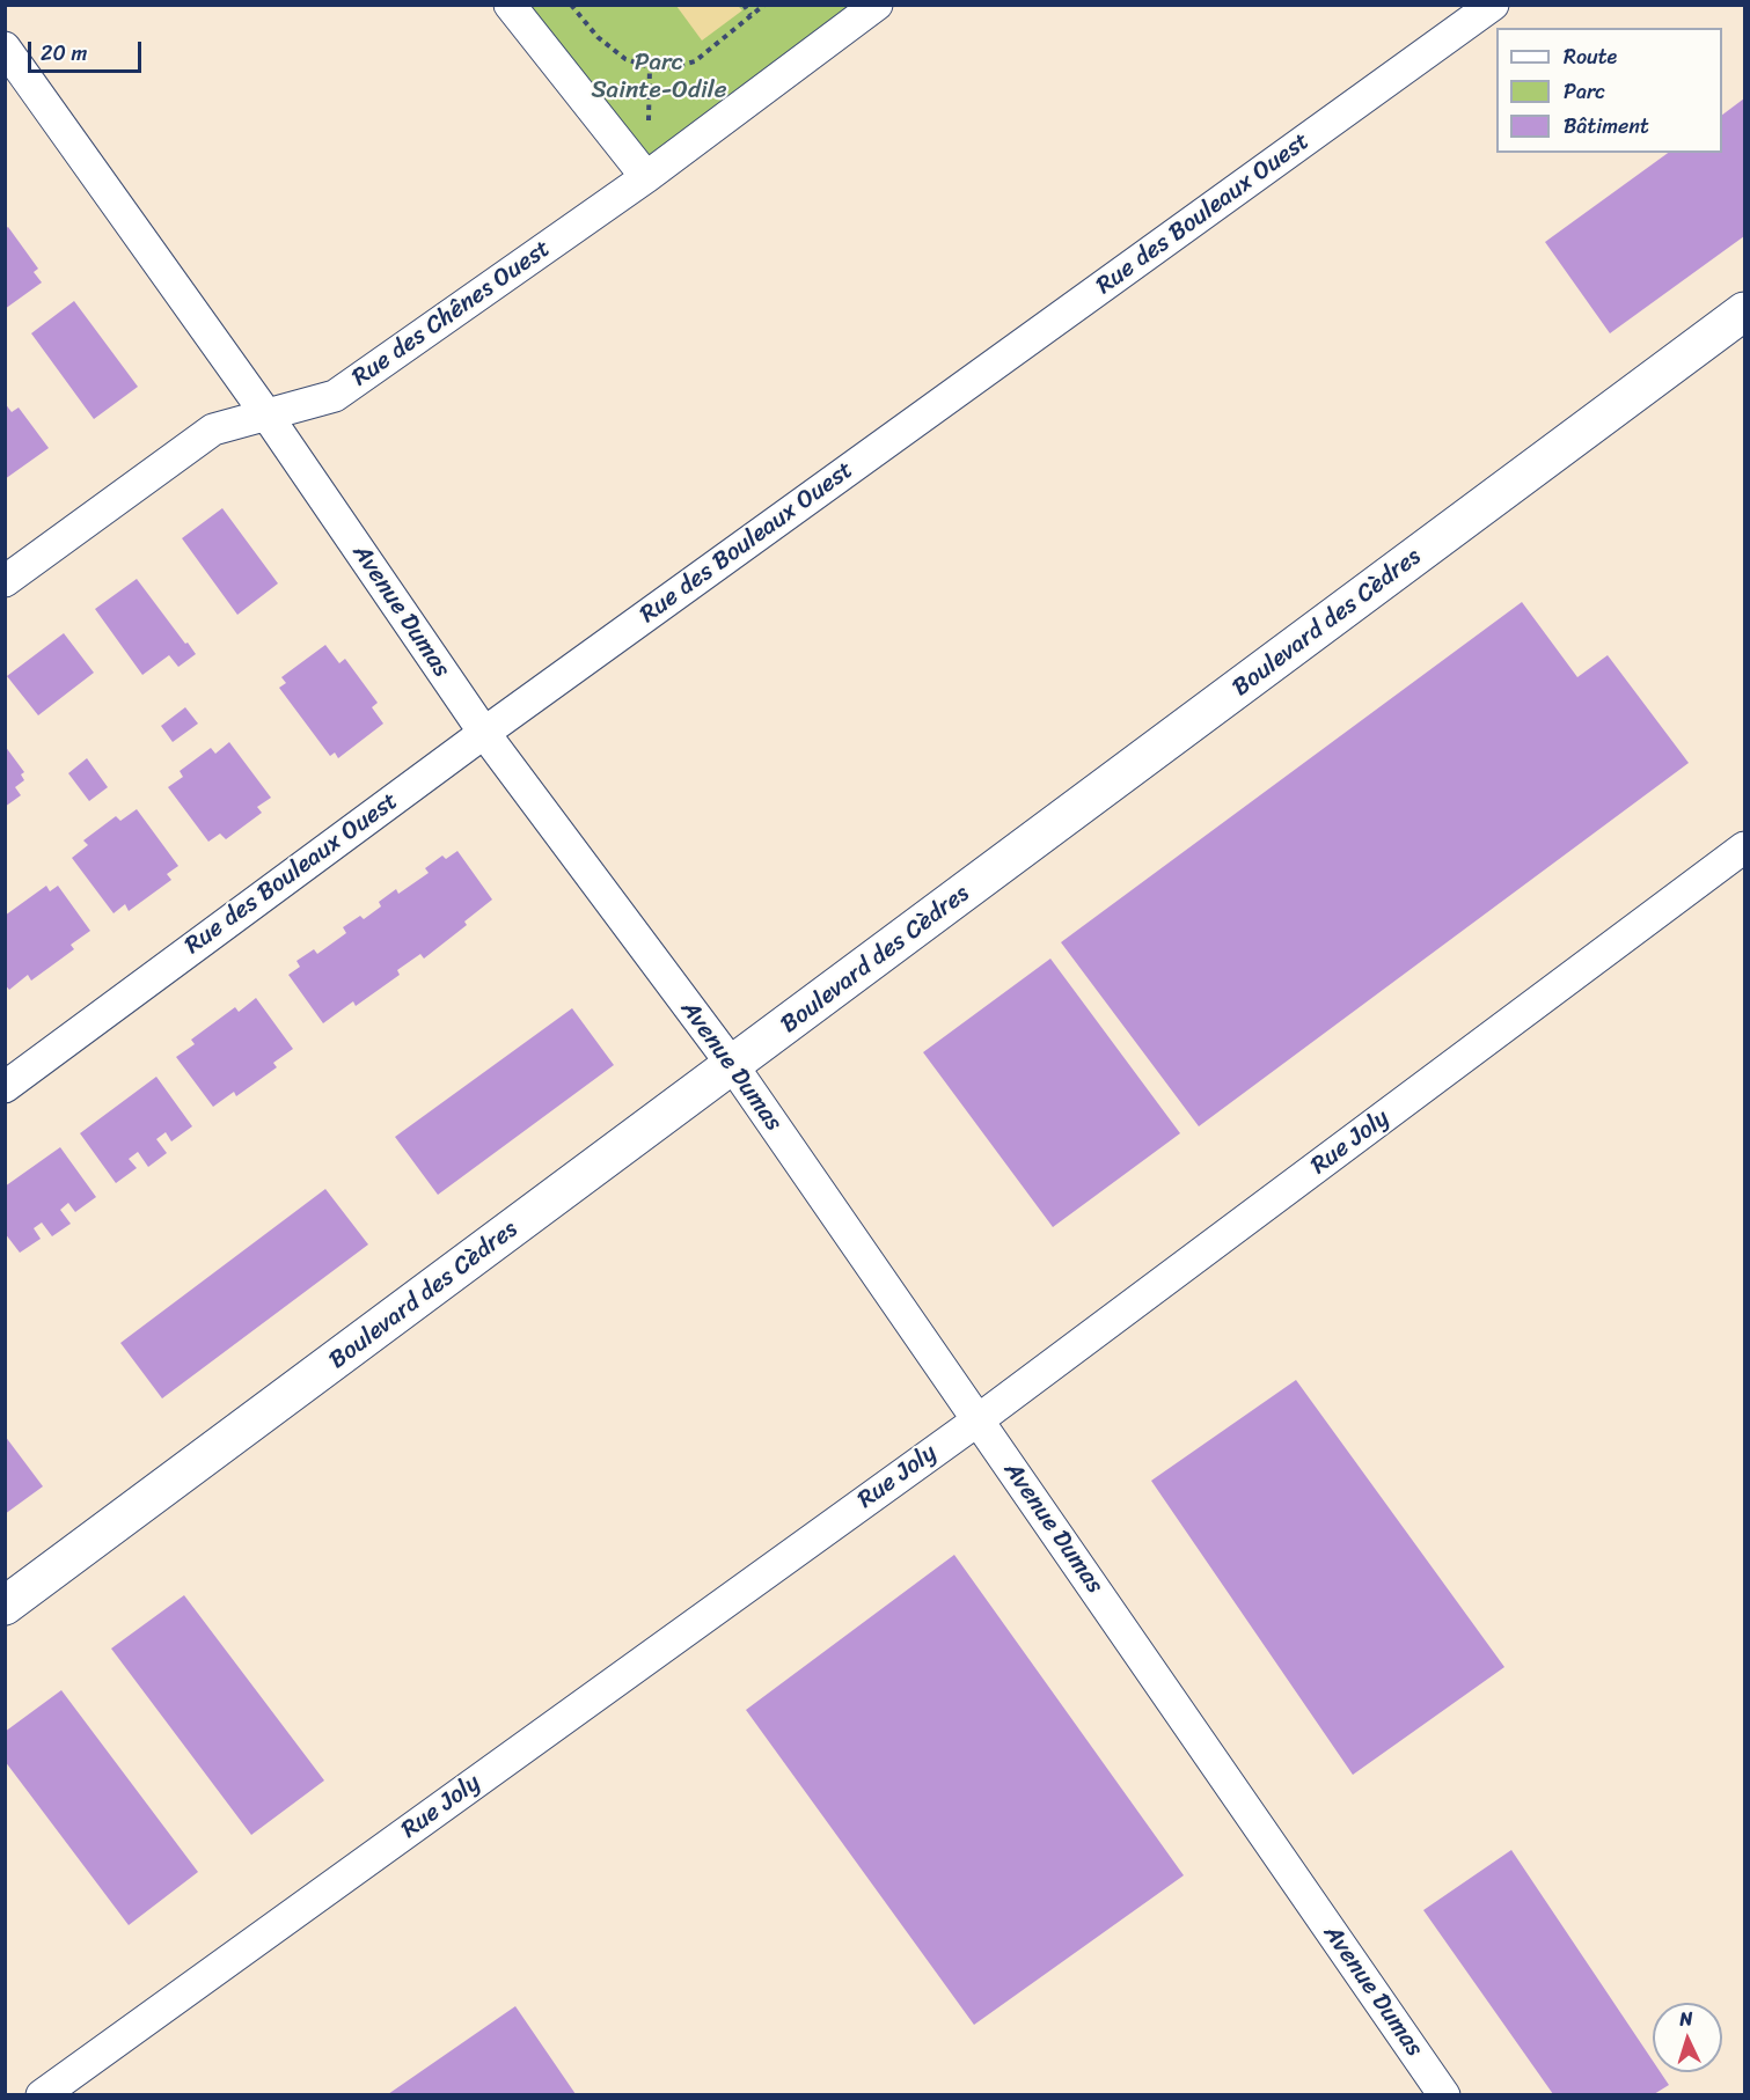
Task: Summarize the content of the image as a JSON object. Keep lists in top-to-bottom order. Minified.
{"streets":{"street":["Rue des Bouleaux Ouest","Rue des Chênes Ouest","Avenue Dumas","Boulevard des Cèdres","Rue Joly"]},"crossings":[["Rue des Bouleaux Ouest","Avenue Dumas"],["Rue des Chênes Ouest","Avenue Dumas"],["Avenue Dumas","Boulevard des Cèdres"],["Avenue Dumas","Rue Joly"]],"parks":["Parc Sainte-Odile"],"legend":["Route","Parc","Bâtiment"],"scale_bar":"20 m","north":"top"}
